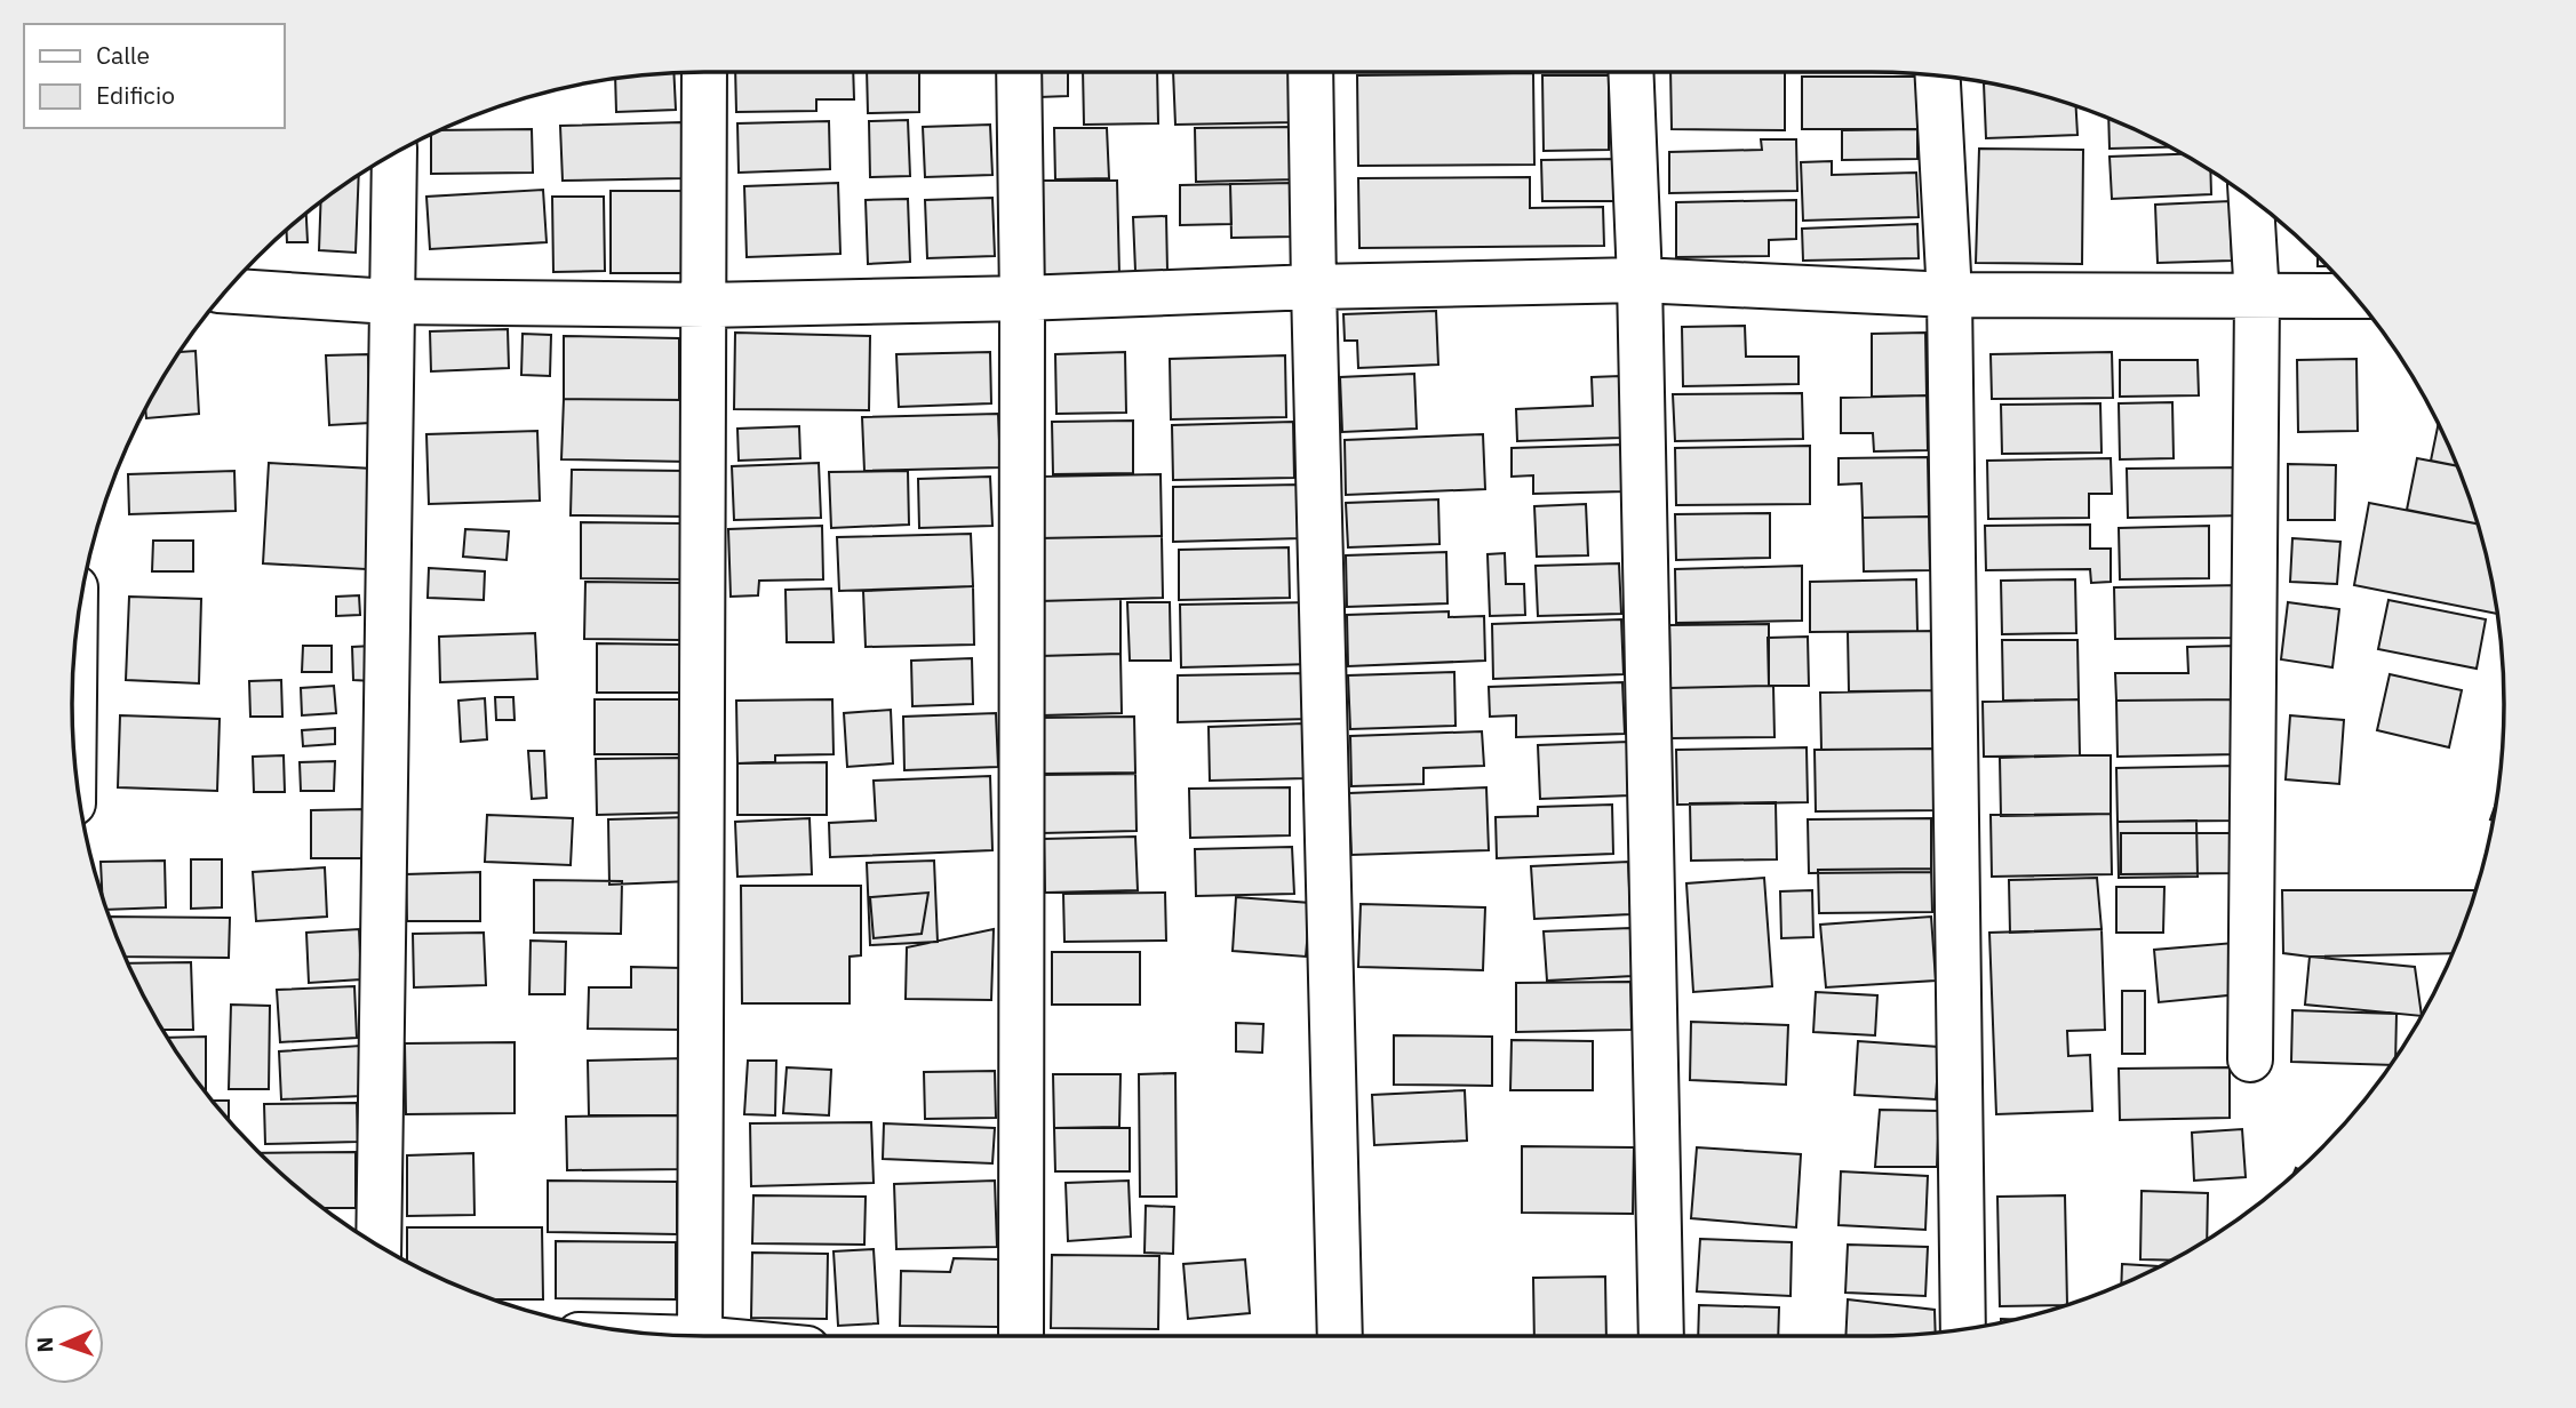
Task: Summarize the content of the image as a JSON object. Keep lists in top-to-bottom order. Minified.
{"legend":["Calle","Edificio"],"north":"left"}
